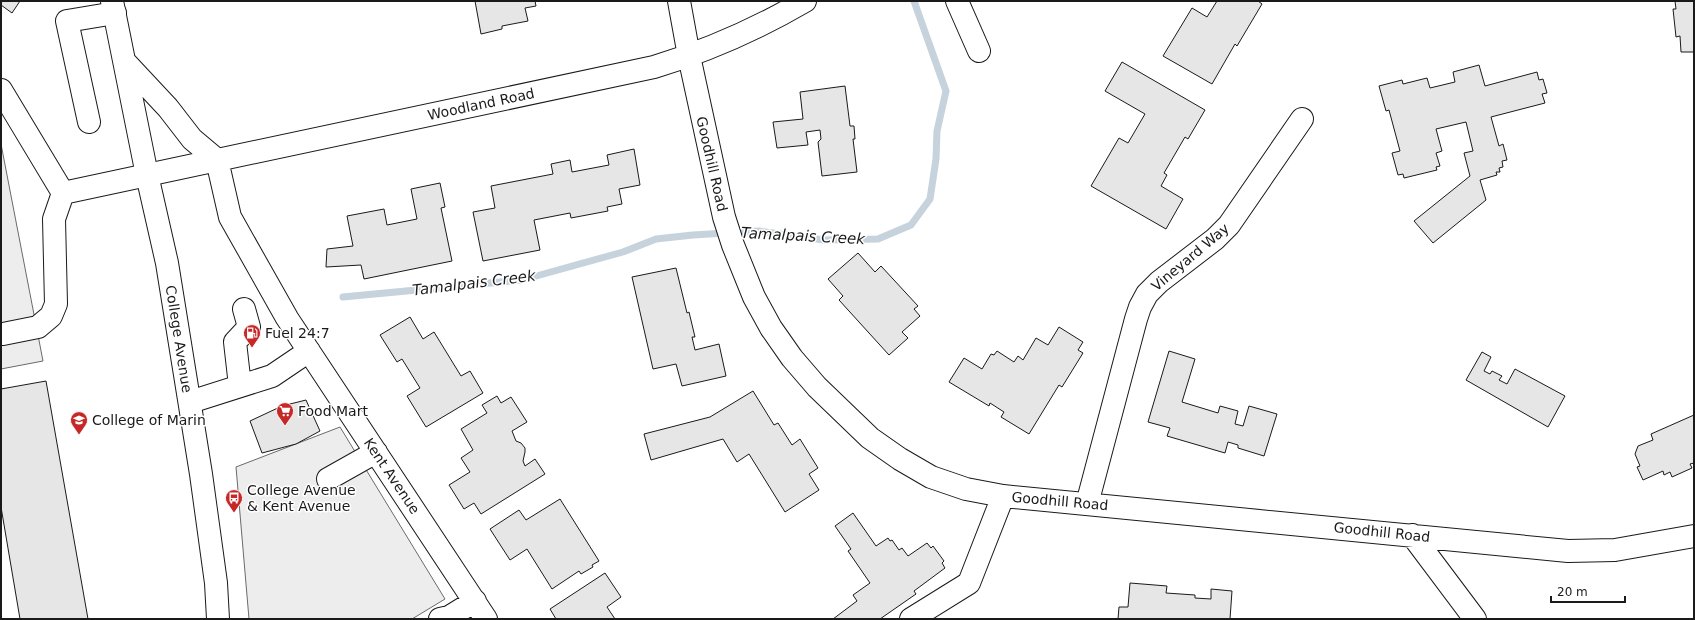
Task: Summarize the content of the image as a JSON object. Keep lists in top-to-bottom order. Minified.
{"streets":{"street":["Woodland Road","Goodhill Road","Vineyard Way","College Avenue","Kent Avenue"]},"crossings":[["Woodland Road","Goodhill Road"],["Woodland Road","College Avenue"],["Woodland Road","Kent Avenue"],["Goodhill Road","Vineyard Way"]],"water":["Tamalpais Creek"],"places":{"fuel station":["Fuel 24:7"],"supermarket":["Food Mart"],"school or university":["College of Marin"],"bus stop":["College Avenue & Kent Avenue"]},"scale_bar":"20 m"}
